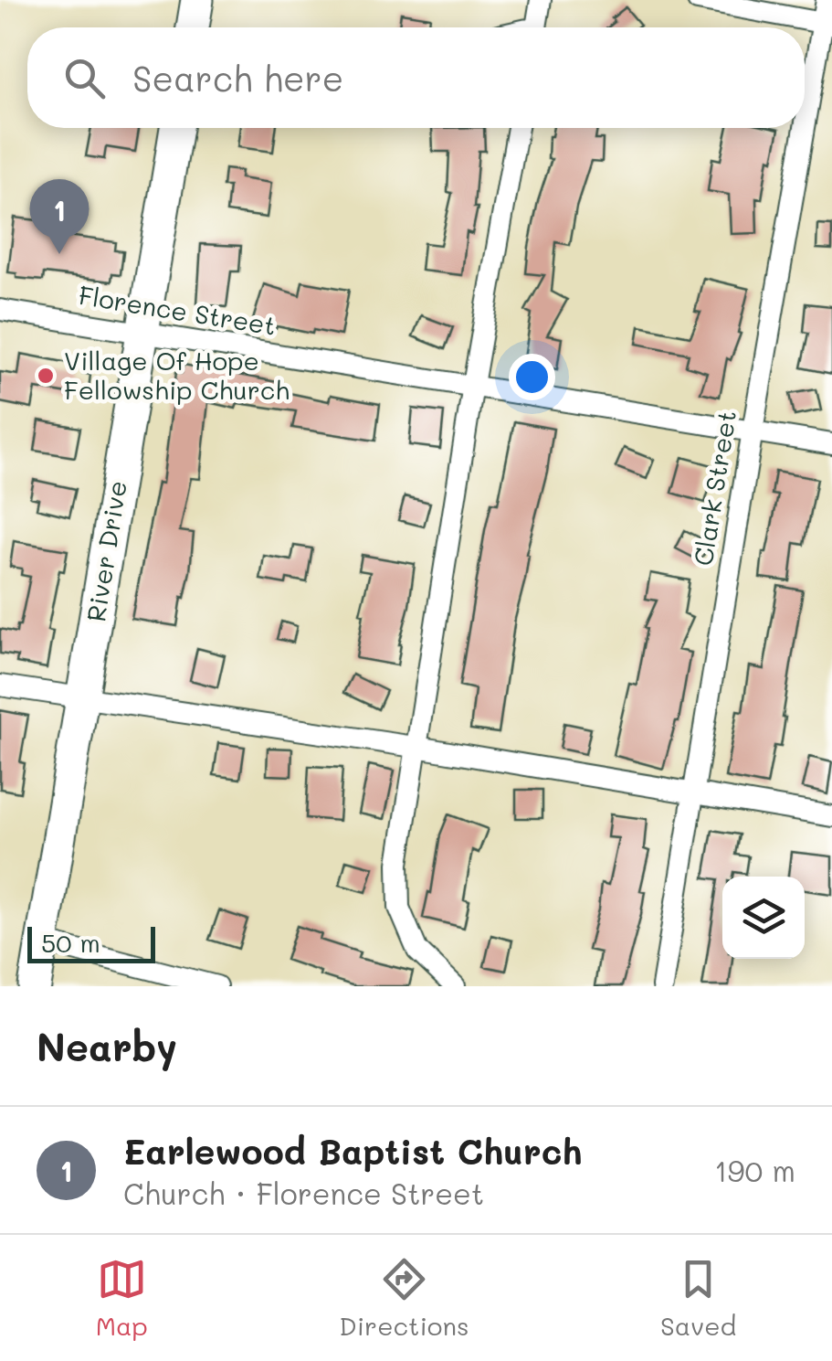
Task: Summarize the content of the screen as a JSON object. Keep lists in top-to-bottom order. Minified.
{"streets":{"main road":["River Drive"],"street":["Florence Street","Clark Street"]},"crossings":[["Florence Street","Clark Street"],["Florence Street","River Drive"]],"places":["Village Of Hope Fellowship Church"],"scale_bar":"50 m","page":{"search":"Search here","pins":"1","scale":"50 m","heading":"Nearby","list":[{"mark":"1","name":"Earlewood Baptist Church","note":"Church · Florence Street","value":"190 m"}],"nav":["Map","Directions","Saved"]}}
